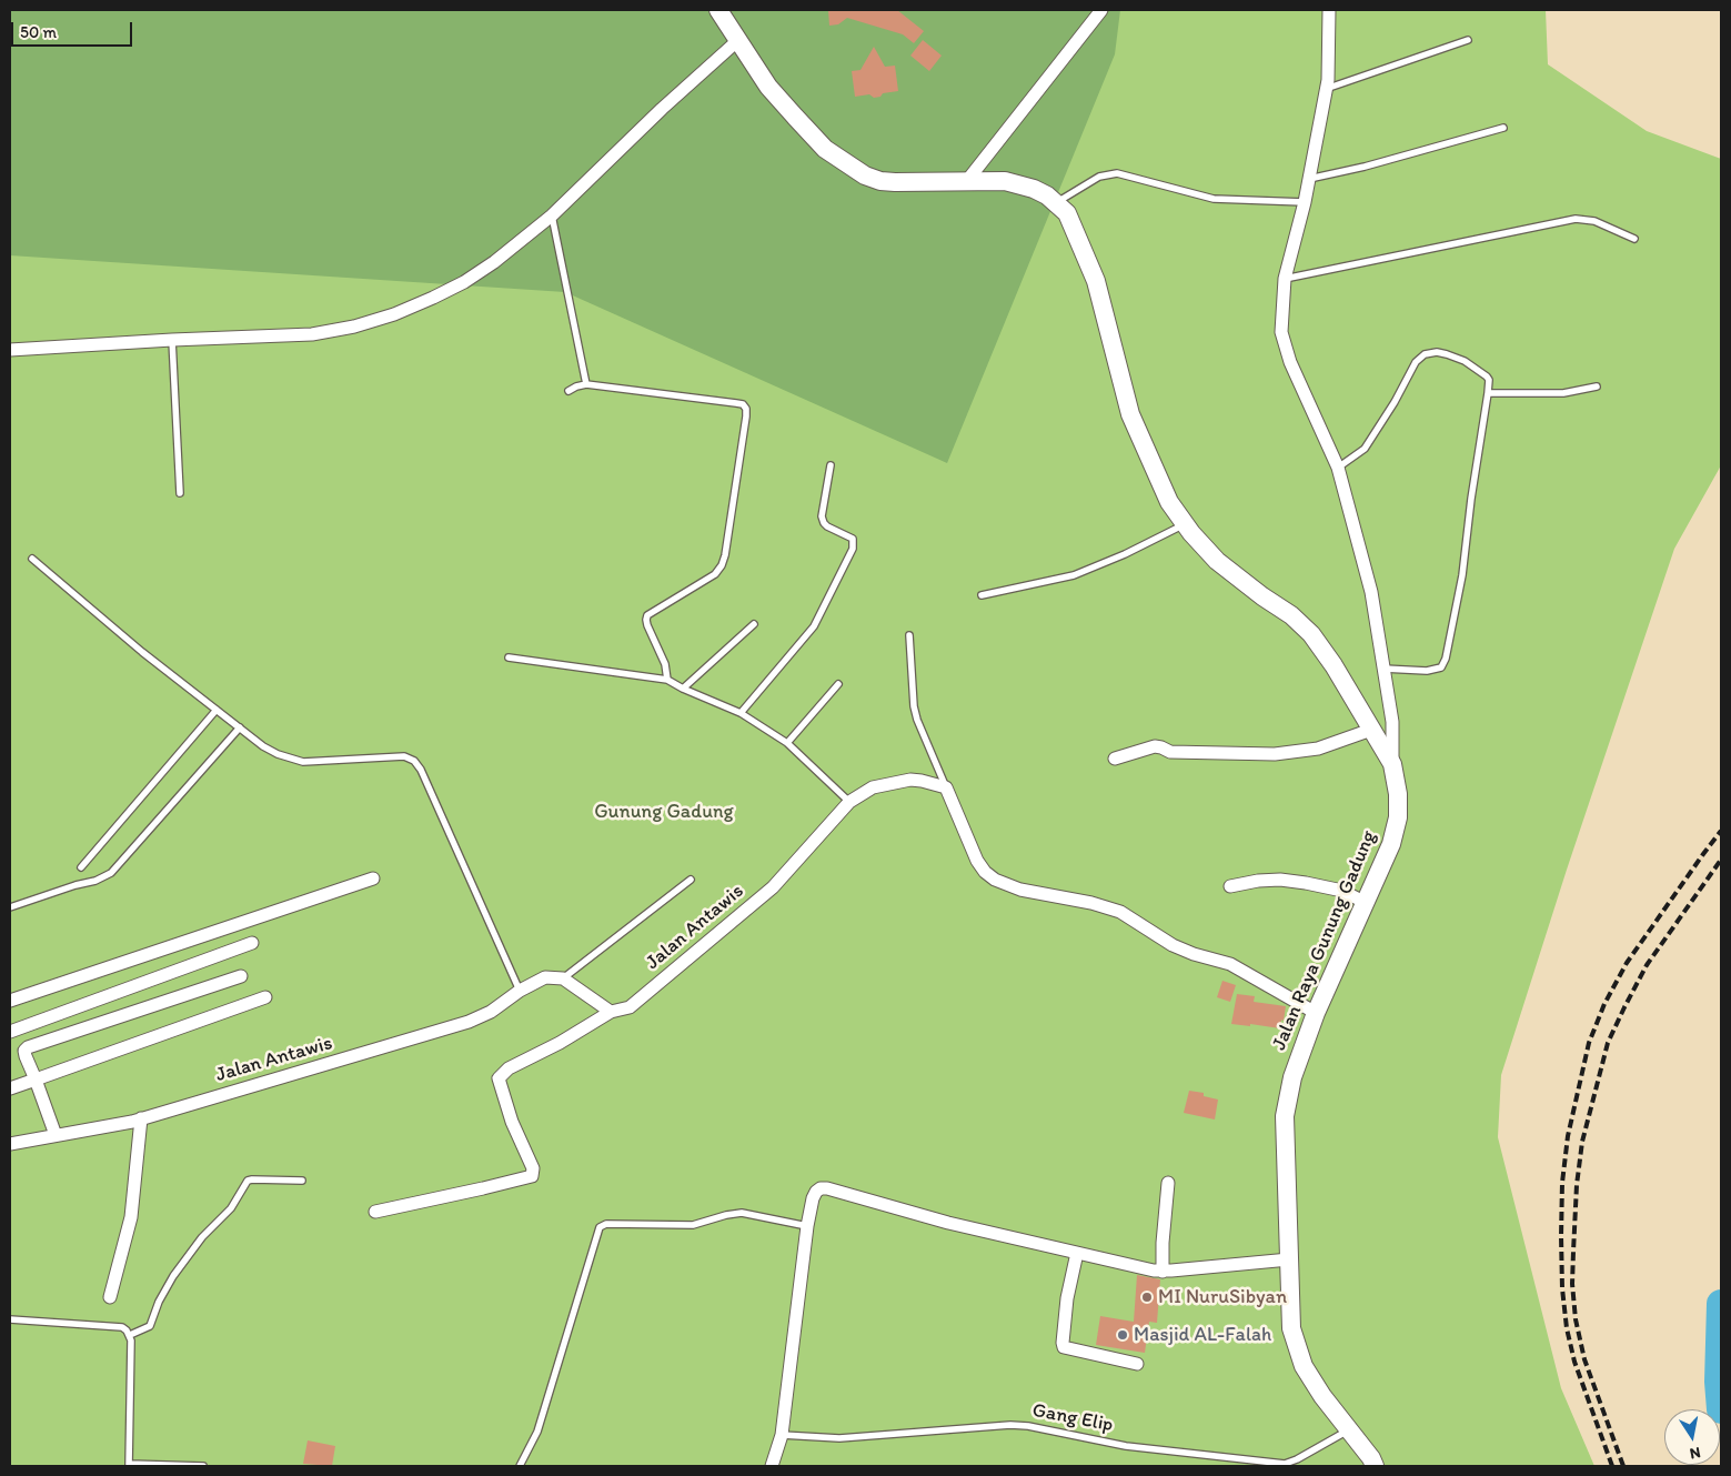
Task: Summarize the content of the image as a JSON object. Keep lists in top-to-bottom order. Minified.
{"streets":{"street":["Jalan Antawis","Jalan Raya Gunung Gadung"],"lane":["Gang Elip"]},"crossings":[["Jalan Raya Gunung Gadung","Gang Elip"]],"parks":["Gunung Gadung"],"places":["MI NuruSibyan","Masjid AL-Falah"],"scale_bar":"50 m","north":"bottom"}
